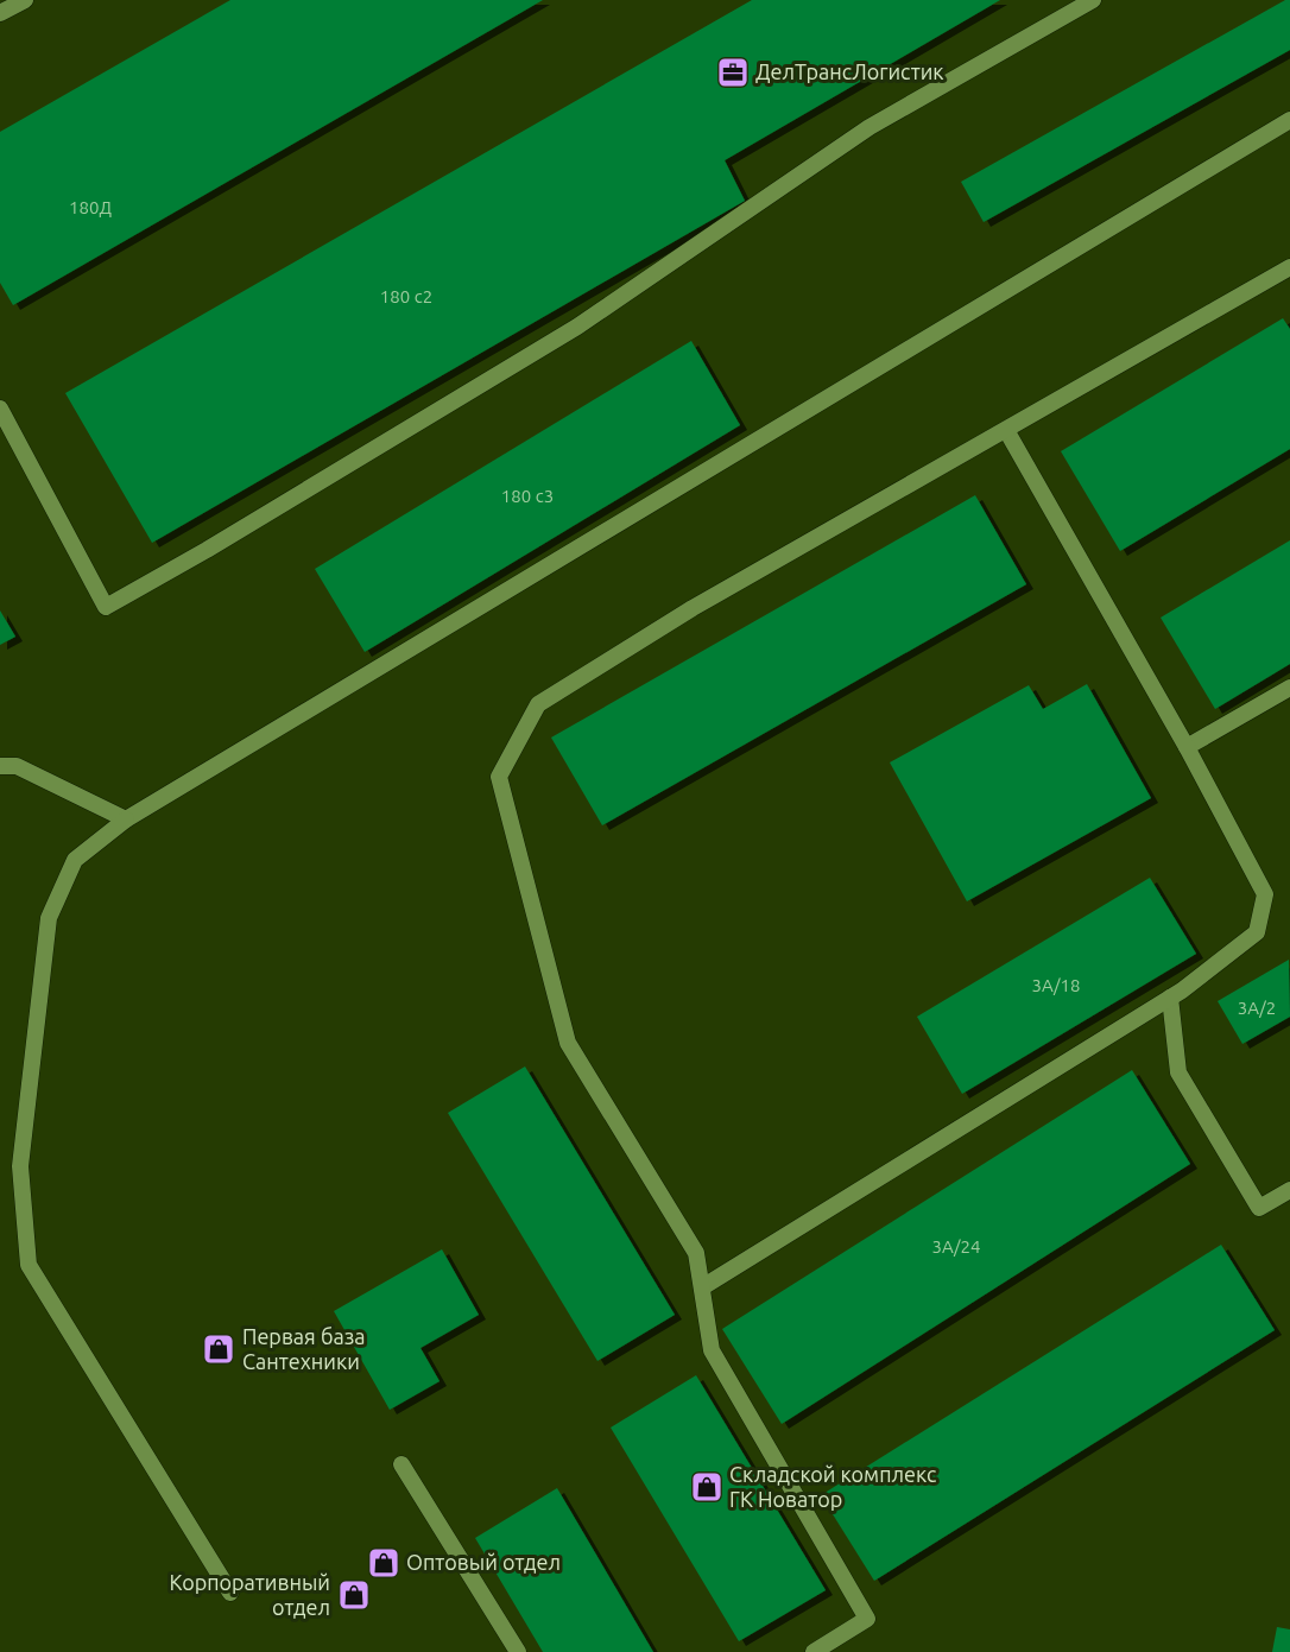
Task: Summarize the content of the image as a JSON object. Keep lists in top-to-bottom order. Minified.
{"places":{"office":["ДелТрансЛогистик"],"shop":["Первая база Сантехники","Складской комплекс ГК Новатор","Оптовый отдел","Корпоративный отдел"]},"house_numbers":["180Д","180 с2","180 с3","3А/18","3А/2","3А/24"]}
